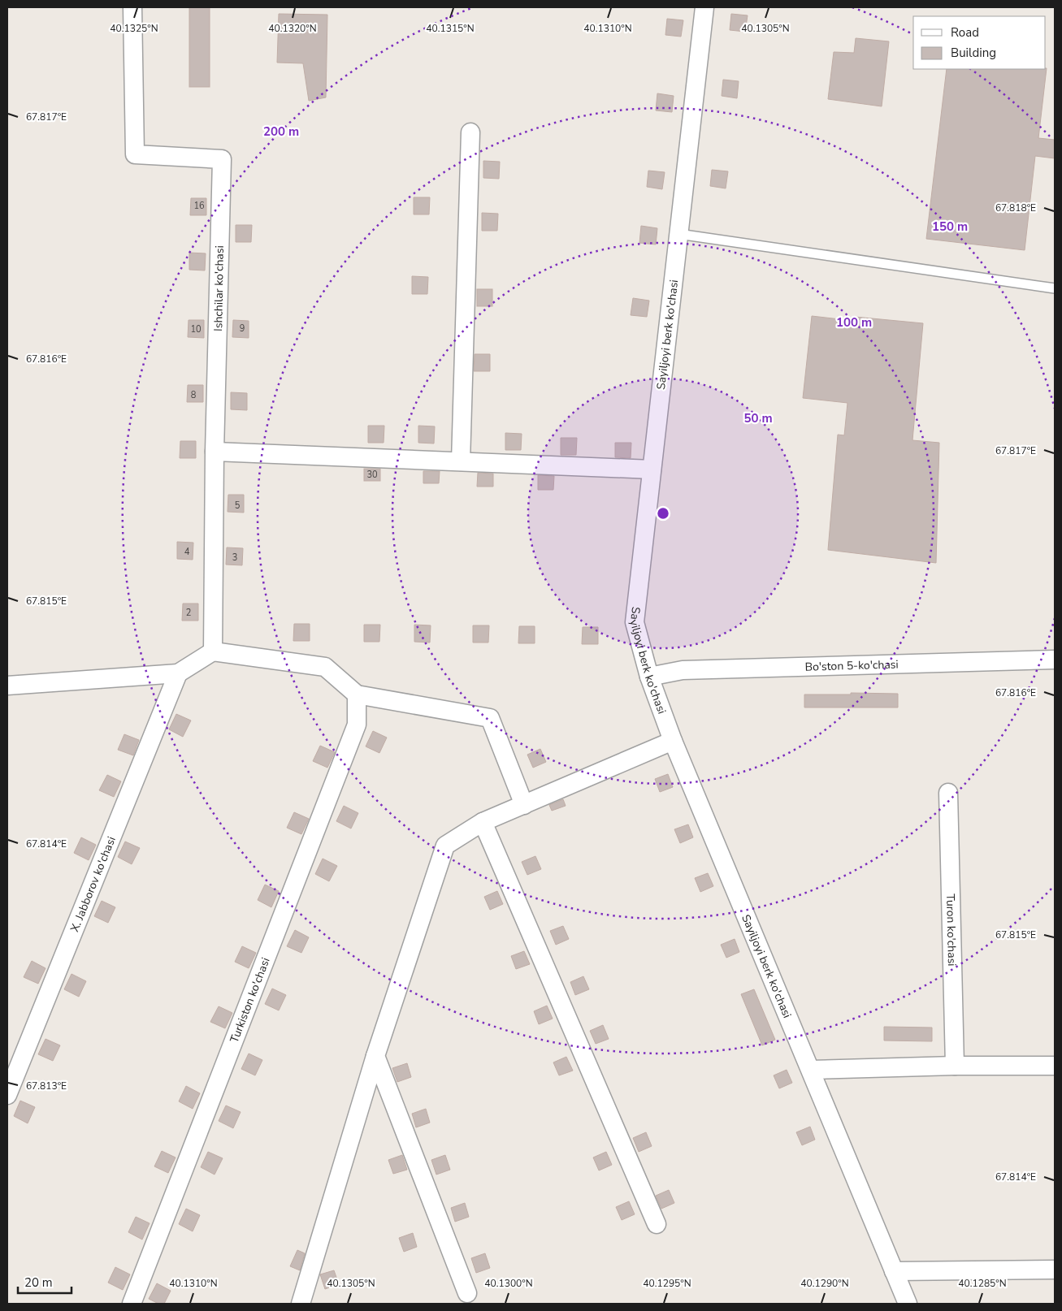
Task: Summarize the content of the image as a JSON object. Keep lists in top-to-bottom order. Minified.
{"streets":{"street":["Ishchilar ko'chasi","Sayiljoyi berk ko'chasi","Bo'ston 5-ko'chasi","X. Jabborov ko'chasi","Turon ko'chasi","Turkiston ko'chasi"]},"crossings":[["Sayiljoyi berk ko'chasi","Bo'ston 5-ko'chasi"]],"house_numbers":["16","9","10","8","30","5","4","3","2"],"legend":["Road","Building"],"scale_bar":"20 m","coordinates":["40.1325°N","40.1320°N","40.1315°N","40.1310°N","40.1305°N","67.817°E","67.818°E","67.816°E","67.815°E","67.814°E","67.813°E","40.1300°N","40.1295°N","40.1290°N","40.1285°N"],"rings":["200 m","150 m","100 m","50 m"]}
